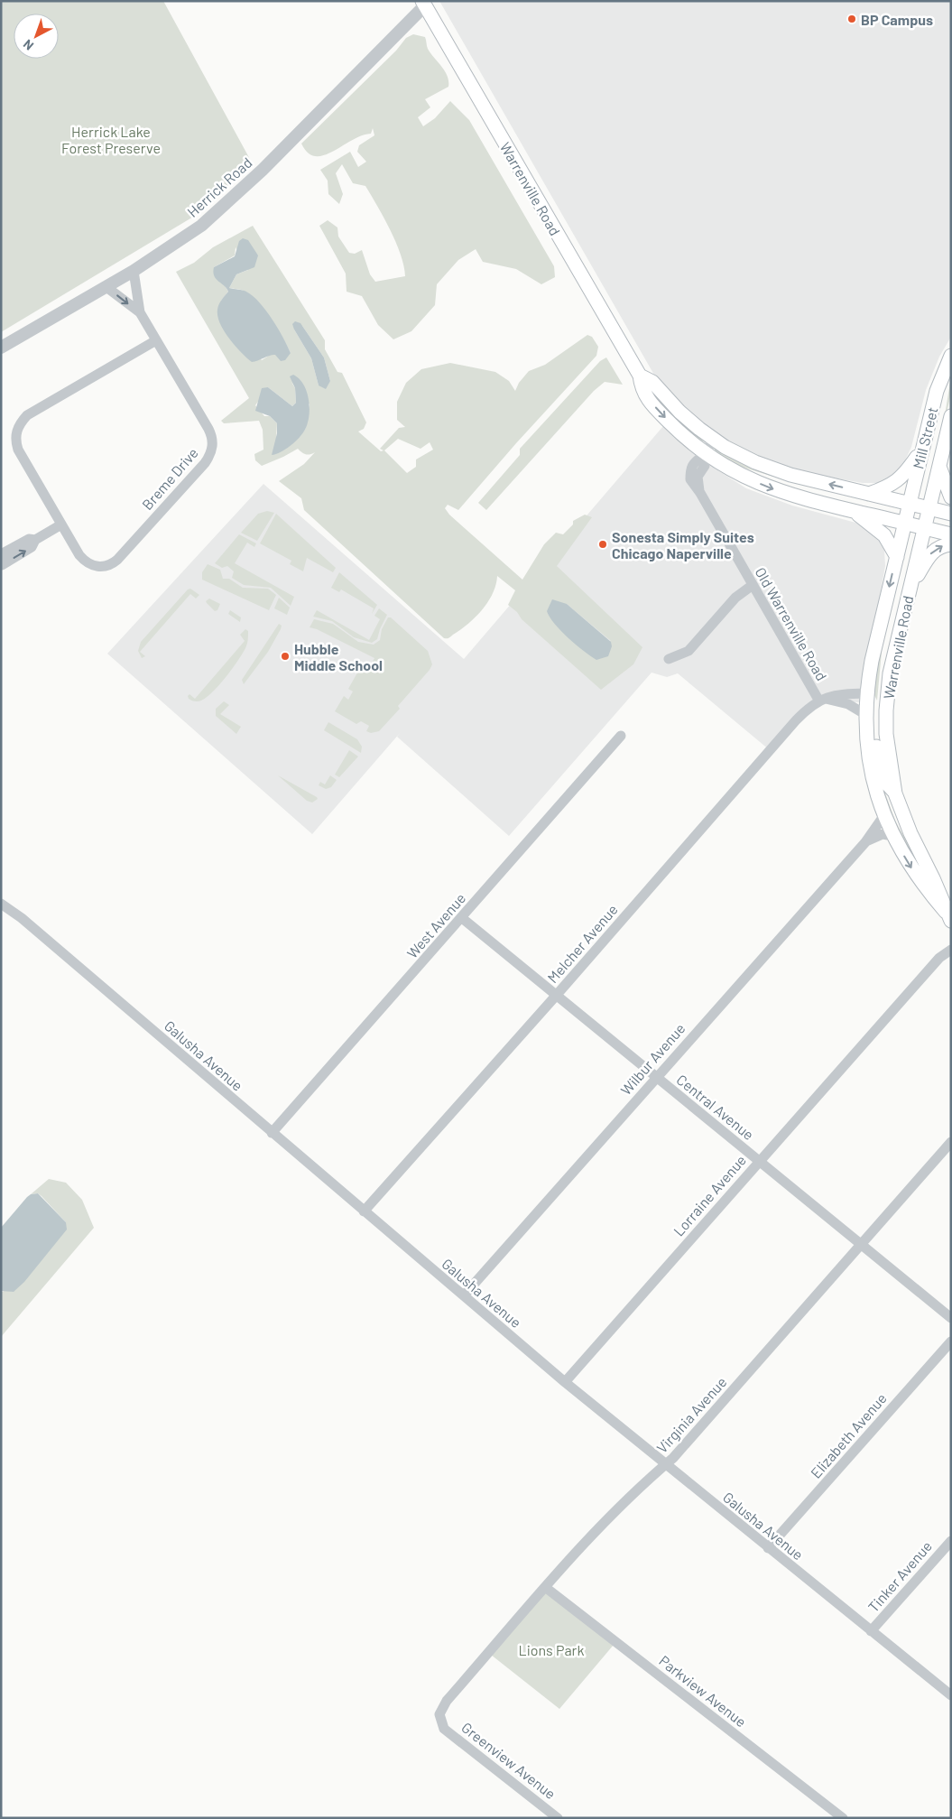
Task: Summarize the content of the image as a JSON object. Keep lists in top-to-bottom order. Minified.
{"streets":{"main road":["Warrenville Road","Mill Street"],"street":["Herrick Road","Breme Drive","Old Warrenville Road","West Avenue","Melcher Avenue","Galusha Avenue","Wilbur Avenue","Central Avenue","Lorraine Avenue","Virginia Avenue","Elizabeth Avenue","Tinker Avenue","Parkview Avenue","Greenview Avenue"]},"crossings":[["Herrick Road","Warrenville Road"],["Herrick Road","Breme Drive"],["Warrenville Road","Mill Street"],["Warrenville Road","Old Warrenville Road"],["Warrenville Road","Wilbur Avenue"],["Old Warrenville Road","Melcher Avenue"],["West Avenue","Galusha Avenue"],["West Avenue","Central Avenue"],["Melcher Avenue","Galusha Avenue"],["Melcher Avenue","Central Avenue"],["Galusha Avenue","Wilbur Avenue"],["Galusha Avenue","Lorraine Avenue"],["Galusha Avenue","Virginia Avenue"],["Galusha Avenue","Elizabeth Avenue"],["Galusha Avenue","Tinker Avenue"],["Wilbur Avenue","Central Avenue"],["Central Avenue","Lorraine Avenue"],["Central Avenue","Virginia Avenue"],["Virginia Avenue","Parkview Avenue"],["Virginia Avenue","Greenview Avenue"]],"parks":["Herrick Lake Forest Preserve","Lions Park"],"places":["BP Campus","Sonesta Simply Suites Chicago Naperville","Hubble Middle School"],"north":"bottom left"}
